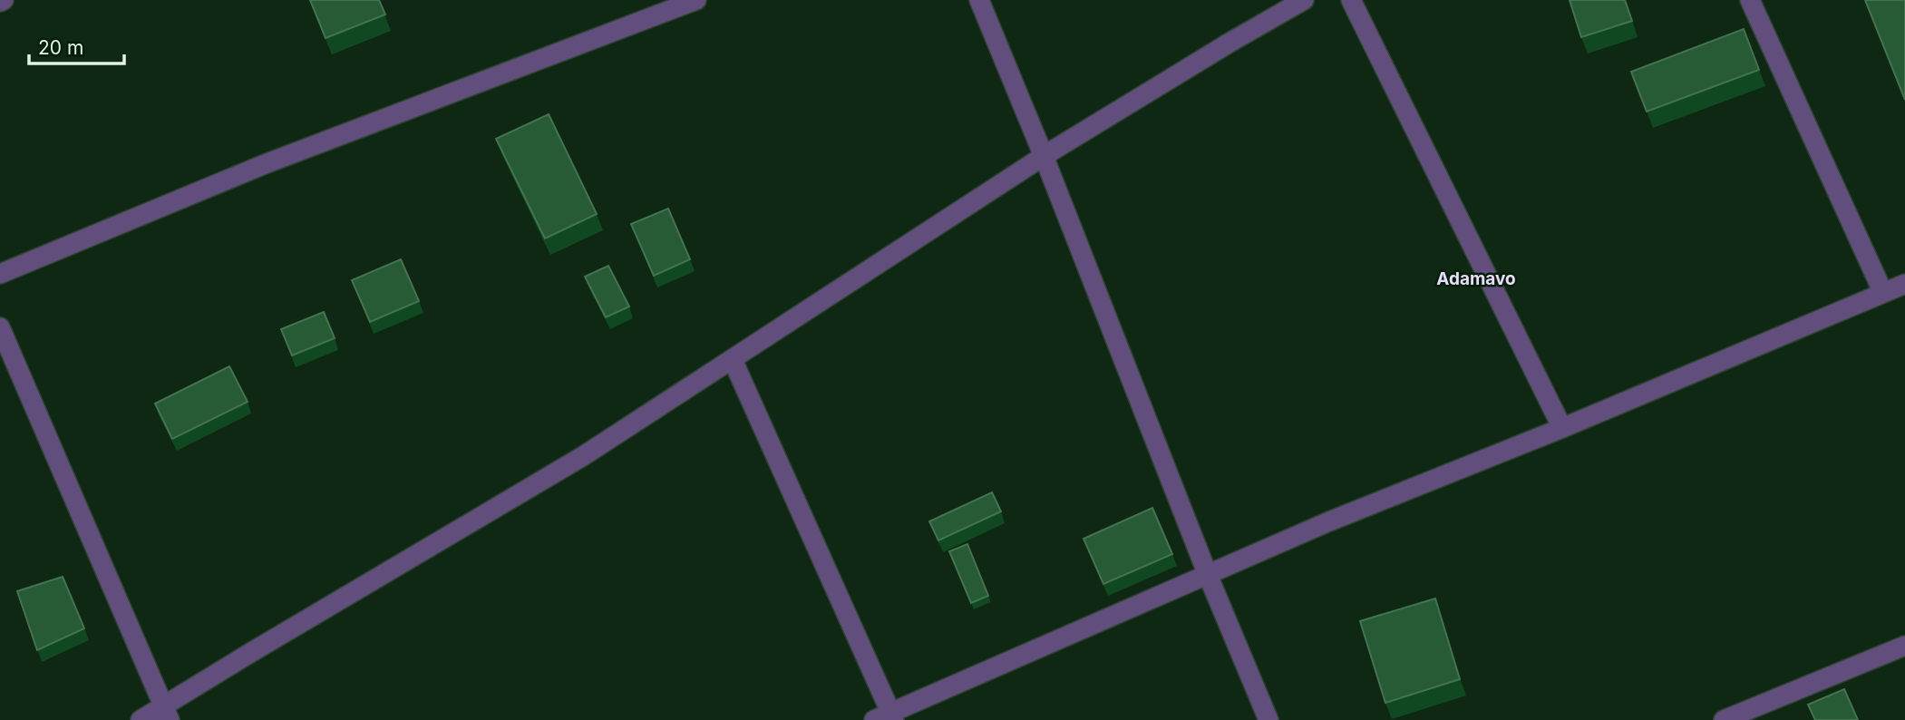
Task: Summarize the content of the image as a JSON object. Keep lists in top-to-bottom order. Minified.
{"districts":["Adamavo"],"scale_bar":"20 m"}
